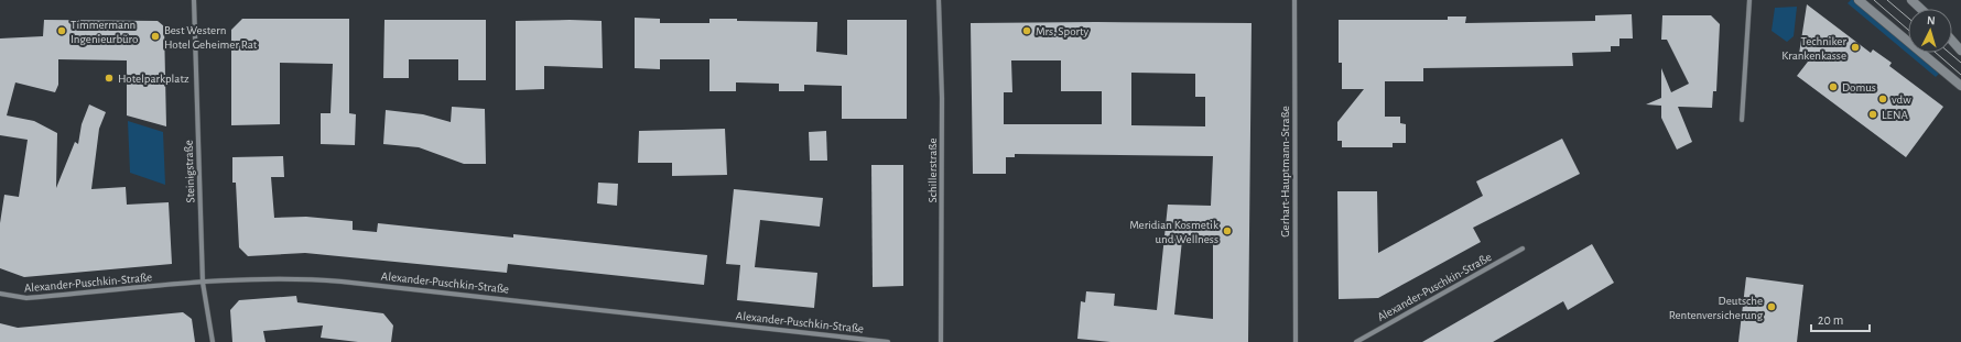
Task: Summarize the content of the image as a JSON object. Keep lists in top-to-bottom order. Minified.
{"streets":{"street":["Schillerstraße","Steinigstraße","Gerhart-Hauptmann-Straße","Alexander-Puschkin-Straße"]},"crossings":[["Steinigstraße","Alexander-Puschkin-Straße"]],"places":["Timmermann Ingenieurbüro","Mrs. Sporty","Best Western Hotel Geheimer Rat","Techniker Krankenkasse","Hotelparkplatz","Domus","vdw","LENA","Meridian Kosmetik und Wellness","Deutsche Rentenversicherung"],"scale_bar":"20 m","north":"top"}
